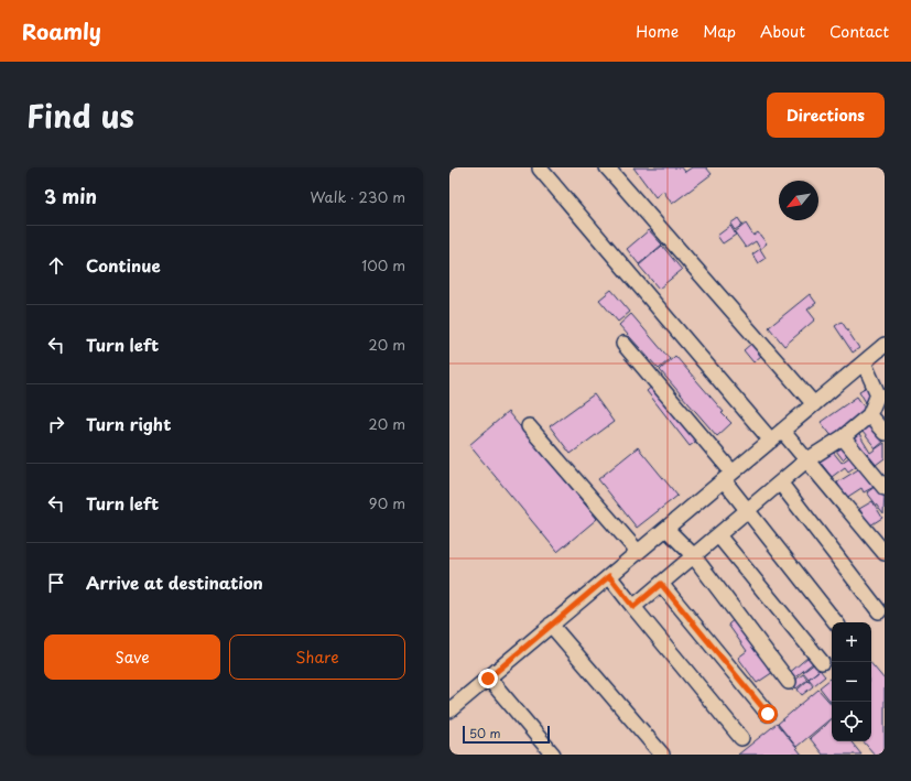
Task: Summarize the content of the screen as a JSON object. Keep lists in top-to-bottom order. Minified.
{"scale_bar":"50 m","north":"bottom left","page":{"header":"Roamly","nav":["Home","Map","About","Contact"],"title":"Find us","buttons":["Directions",["Save","Share"]],"heading":["3 min","Walk · 230 m"],"list":[["Continue","100 m"],["Turn left","20 m"],["Turn right","20 m"],["Turn left","90 m"],"Arrive at destination"],"map_buttons":["+","−"],"scale":"50 m"}}
